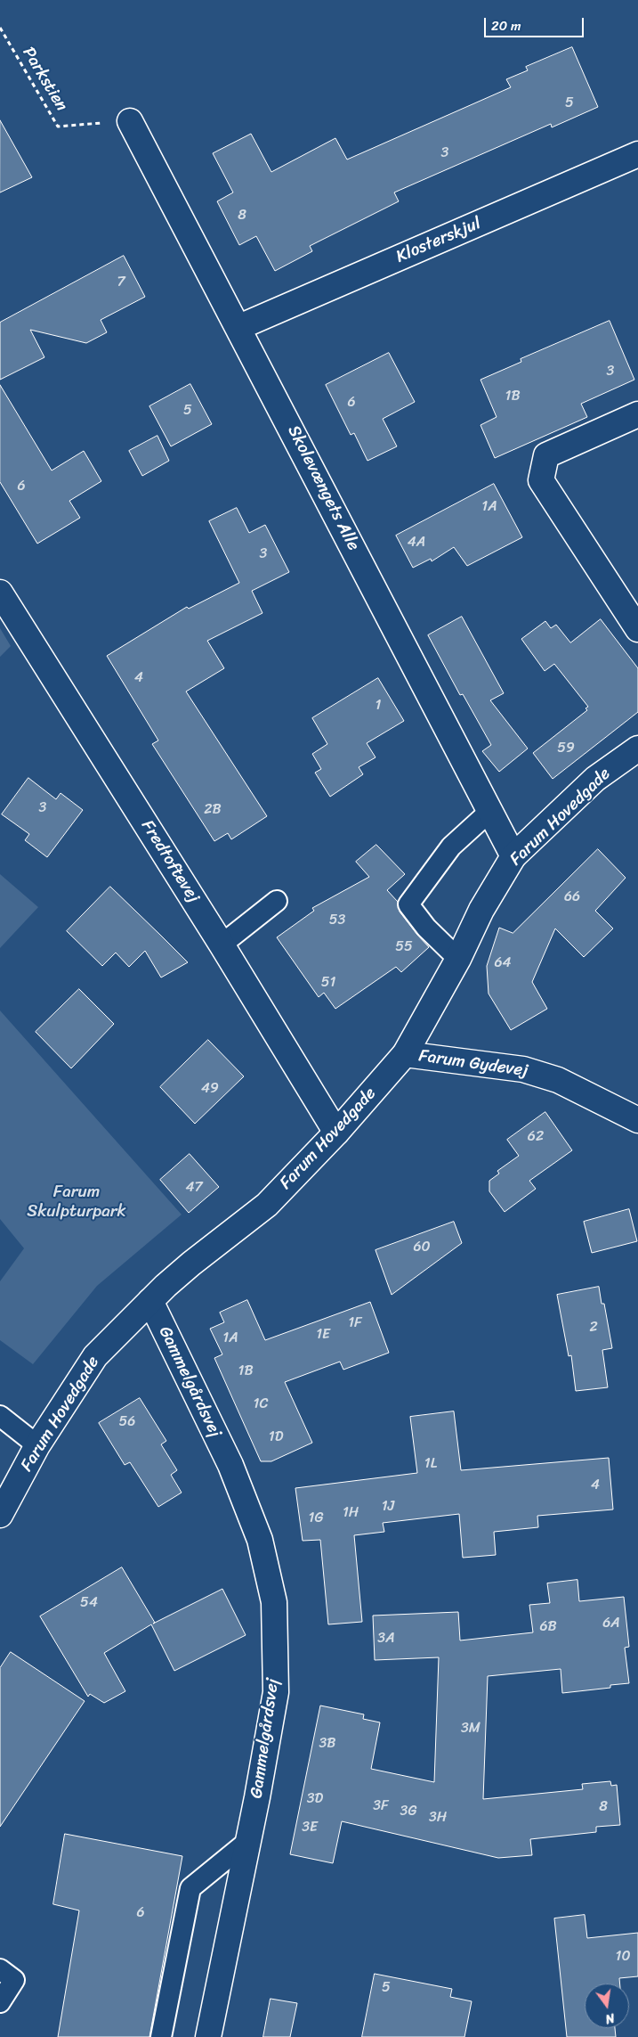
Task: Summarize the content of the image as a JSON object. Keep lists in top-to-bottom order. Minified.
{"streets":{"street":["Klosterskjul","Skolevængets Alle","Farum Hovedgade","Fredtoftevej","Farum Gydevej","Gammelgårdsvej"],"path":["Parkstien"]},"crossings":[["Parkstien","Skolevængets Alle"],["Klosterskjul","Skolevængets Alle"],["Skolevængets Alle","Farum Hovedgade"],["Farum Hovedgade","Fredtoftevej"],["Farum Hovedgade","Farum Gydevej"],["Farum Hovedgade","Gammelgårdsvej"]],"parks":["Farum Skulpturpark"],"house_numbers":["5","3","8","7","3","1B","6","5","6","1A","4A","3","4","1","59","3","2B","66","53","55","64","51","49","62","47","60","1F","2","1E","1A","1B","1C","56","1D","1L","4","1J","1H","1G","54","6A","6B","3A","3M","3B","3D","3F","8","3G","3H","3E","6","10","5"],"scale_bar":"20 m","north":"bottom"}
